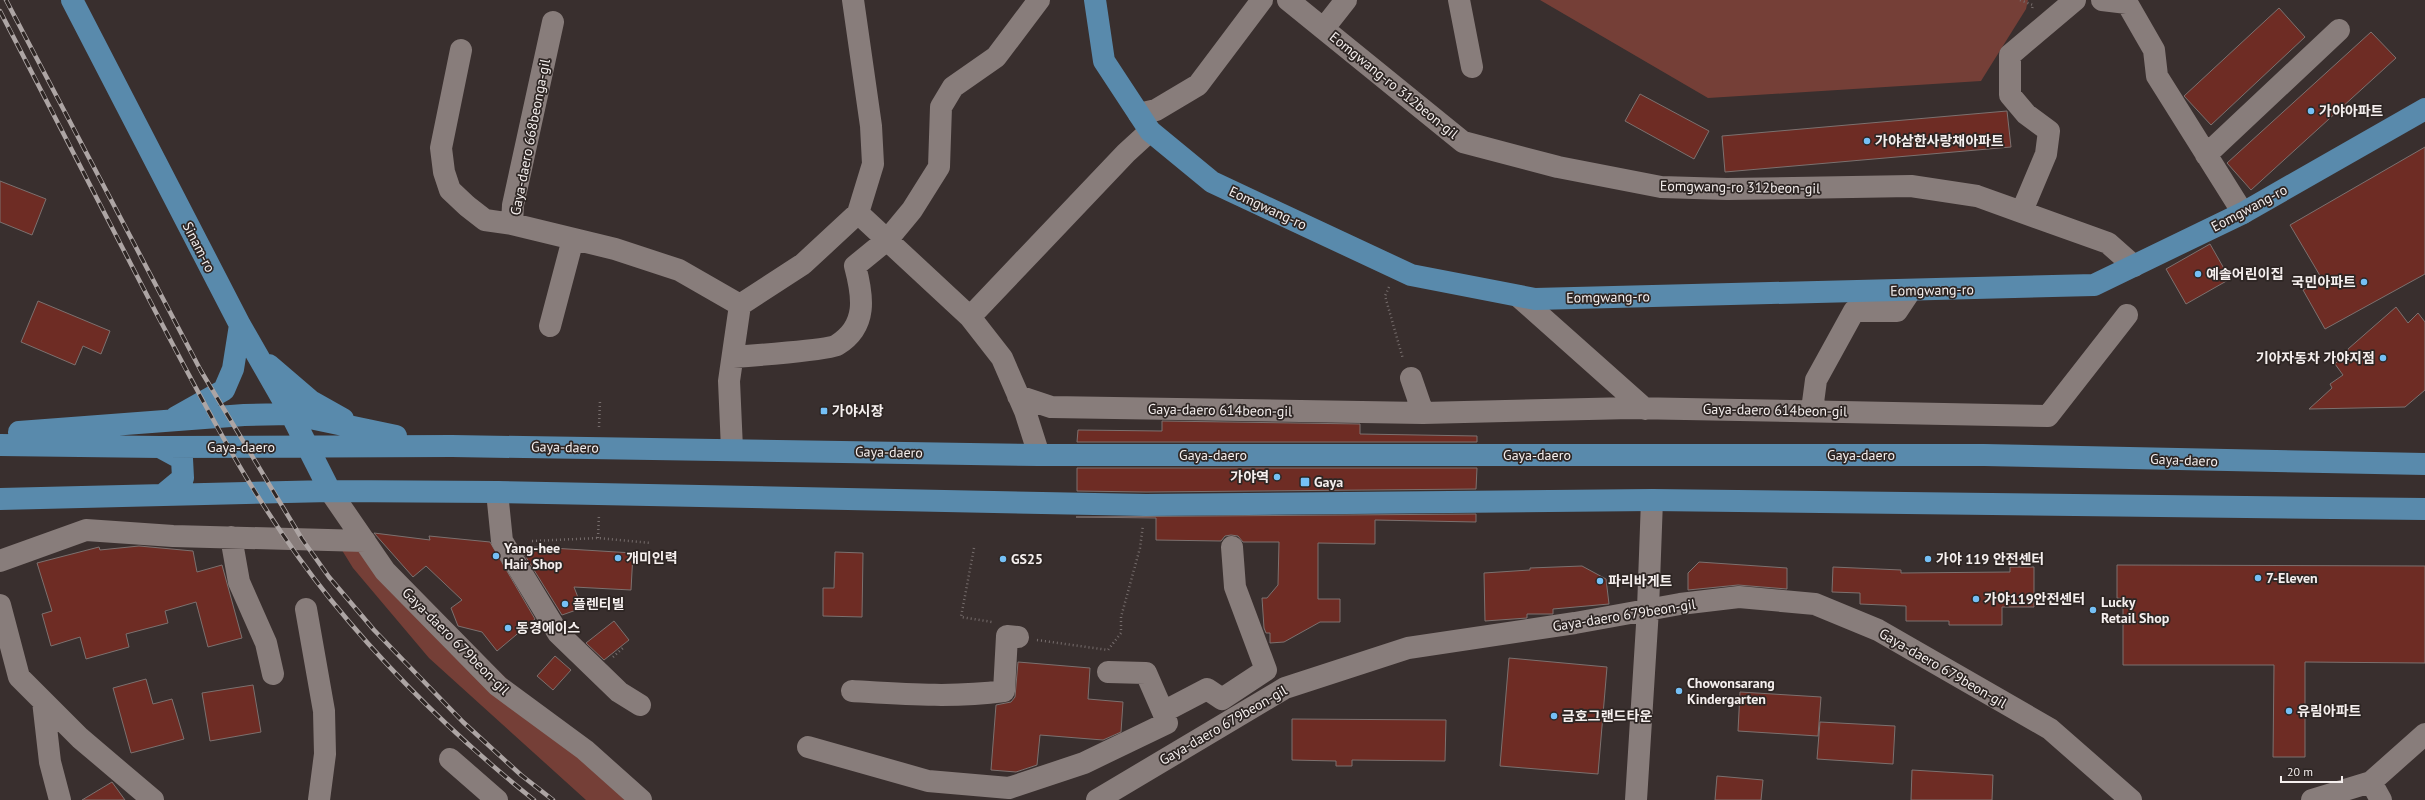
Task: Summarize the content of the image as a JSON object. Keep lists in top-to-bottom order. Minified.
{"streets":{"main road":["Eomgwang-ro","Sinam-ro","Gaya-daero"],"street":["Eomgwang-ro 312beon-gil","Gaya-daero 668beonga-gil","Gaya-daero 614beon-gil","Gaya-daero 679beon-gil"]},"crossings":[["Eomgwang-ro 312beon-gil","Eomgwang-ro"],["Sinam-ro","Gaya-daero"],["Sinam-ro","Gaya-daero 679beon-gil"]],"places":{"other":["가야아파트","가야삼한사랑채아파트","예솔어린이집","국민아파트","기아자동차 가야지점","가야역","Yang-hee Hair Shop","개미인력","GS25","가야 119 안전센터","7-Eleven","파리바게트","가야119안전센터","플렌티빌","Lucky Retail Shop","동경에이스","Chowonsarang Kindergarten","유림아파트","금호그랜드타운"],"transit":["가야시장","Gaya"]},"scale_bar":"20 m"}
